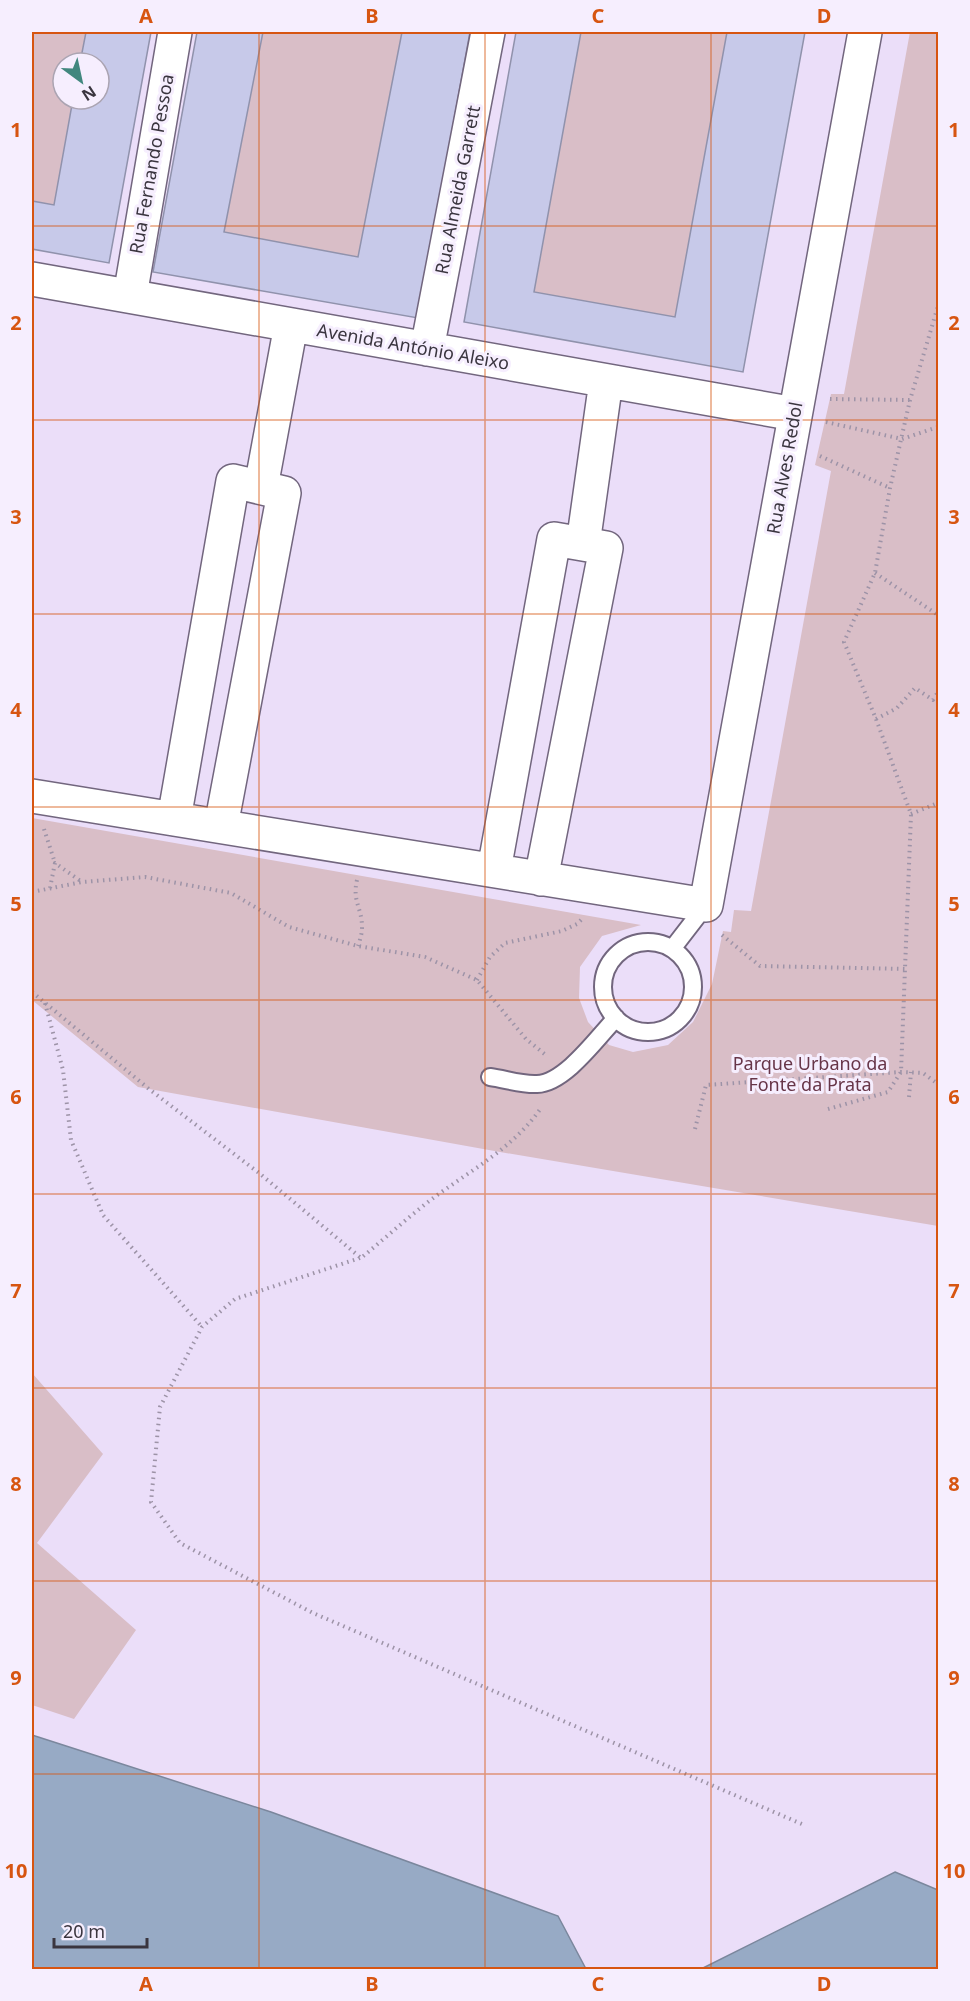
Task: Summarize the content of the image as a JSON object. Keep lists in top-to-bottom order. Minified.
{"streets":{"street":["Rua Fernando Pessoa","Rua Almeida Garrett","Avenida António Aleixo","Rua Alves Redol"]},"crossings":[["Rua Fernando Pessoa","Avenida António Aleixo"],["Rua Almeida Garrett","Avenida António Aleixo"],["Avenida António Aleixo","Rua Alves Redol"]],"parks":["Parque Urbano da Fonte da Prata"],"scale_bar":"20 m","north":"bottom right","grid":{"columns":["A","B","C","D"],"rows":["1","2","3","4","5","6","7","8","9","10"]}}
